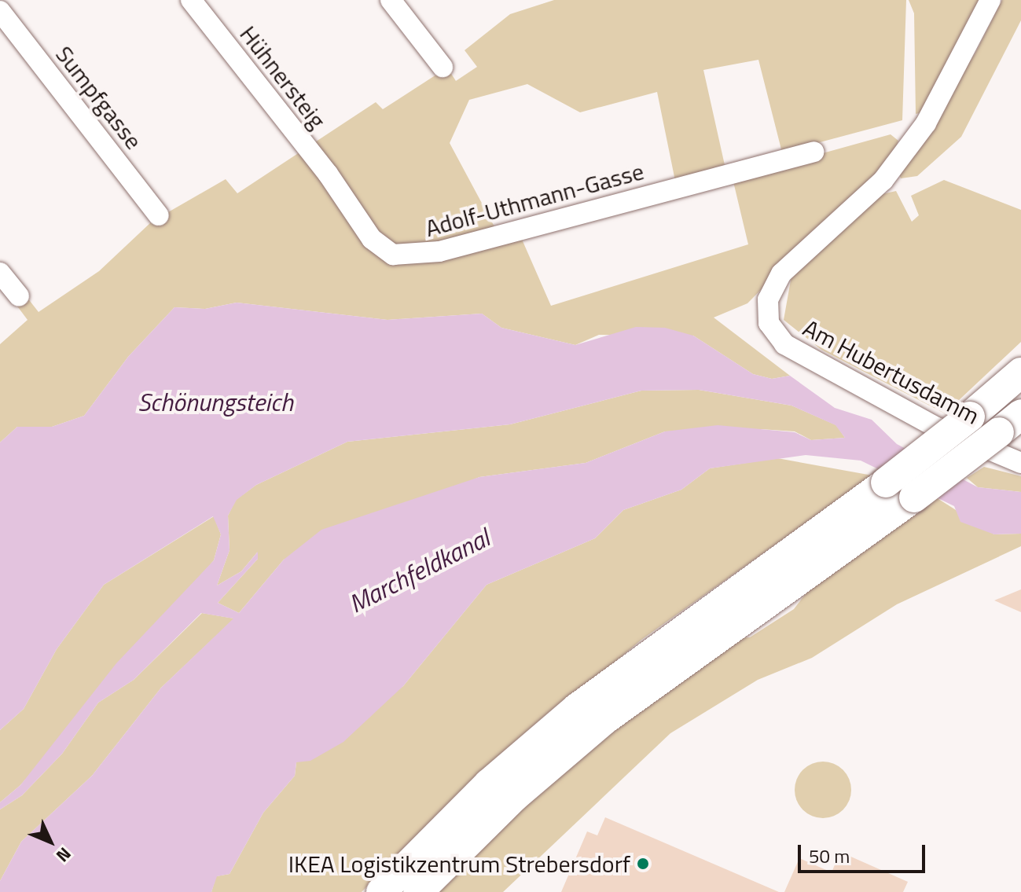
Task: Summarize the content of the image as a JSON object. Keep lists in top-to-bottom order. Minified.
{"streets":{"street":["Hühnersteig","Sumpfgasse","Adolf-Uthmann-Gasse","Am Hubertusdamm"]},"crossings":[["Hühnersteig","Adolf-Uthmann-Gasse"]],"water":["Schönungsteich","Marchfeldkanal"],"places":["IKEA Logistikzentrum Strebersdorf"],"scale_bar":"50 m","north":"bottom right"}
